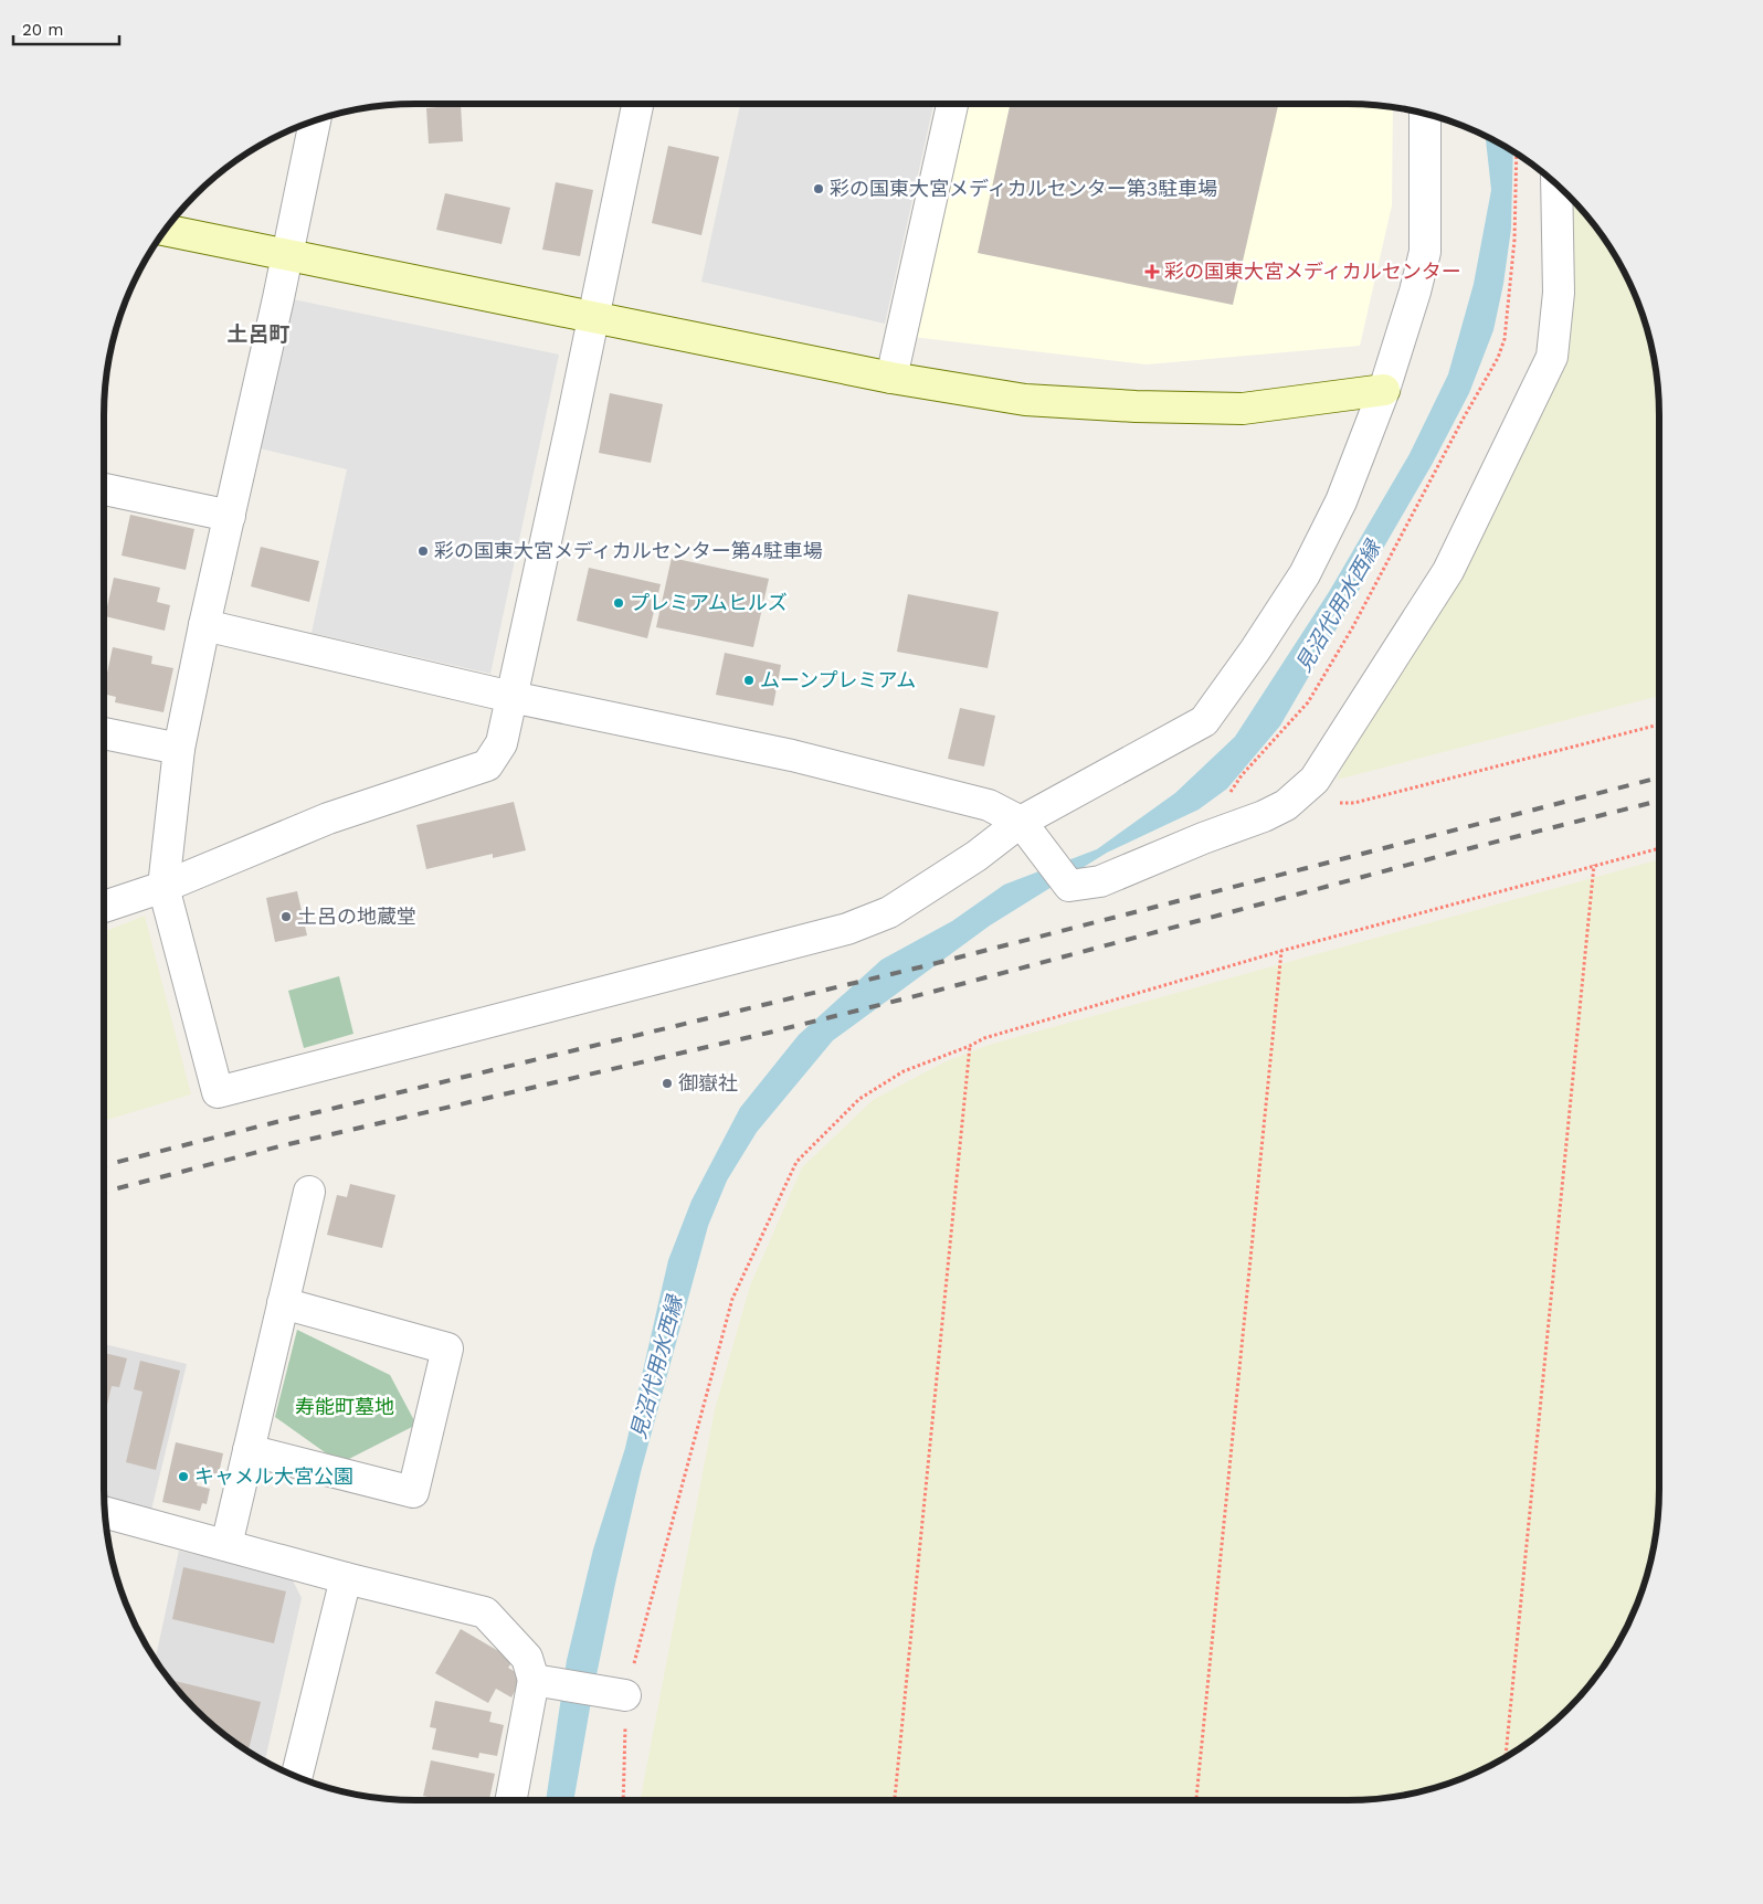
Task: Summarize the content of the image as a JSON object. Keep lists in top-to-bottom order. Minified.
{"districts":["土呂町"],"water":["見沼代用水西縁"],"parks":["寿能町墓地"],"places":{"other":["彩の国東大宮メディカルセンター第3駐車場","彩の国東大宮メディカルセンター第4駐車場","プレミアムヒルズ","ムーンプレミアム","土呂の地蔵堂","御嶽社","キャメル大宮公園"],"health":["彩の国東大宮メディカルセンター"]},"scale_bar":"20 m"}
